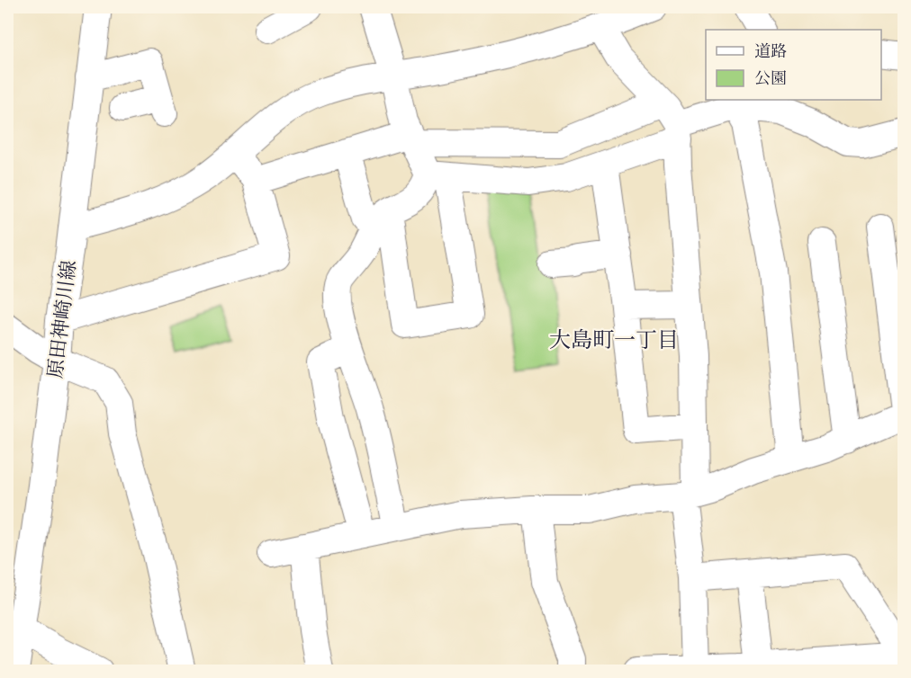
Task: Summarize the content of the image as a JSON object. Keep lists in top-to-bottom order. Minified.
{"streets":{"street":["原田神崎川線"]},"districts":["大島町一丁目"],"legend":["道路","公園"]}
